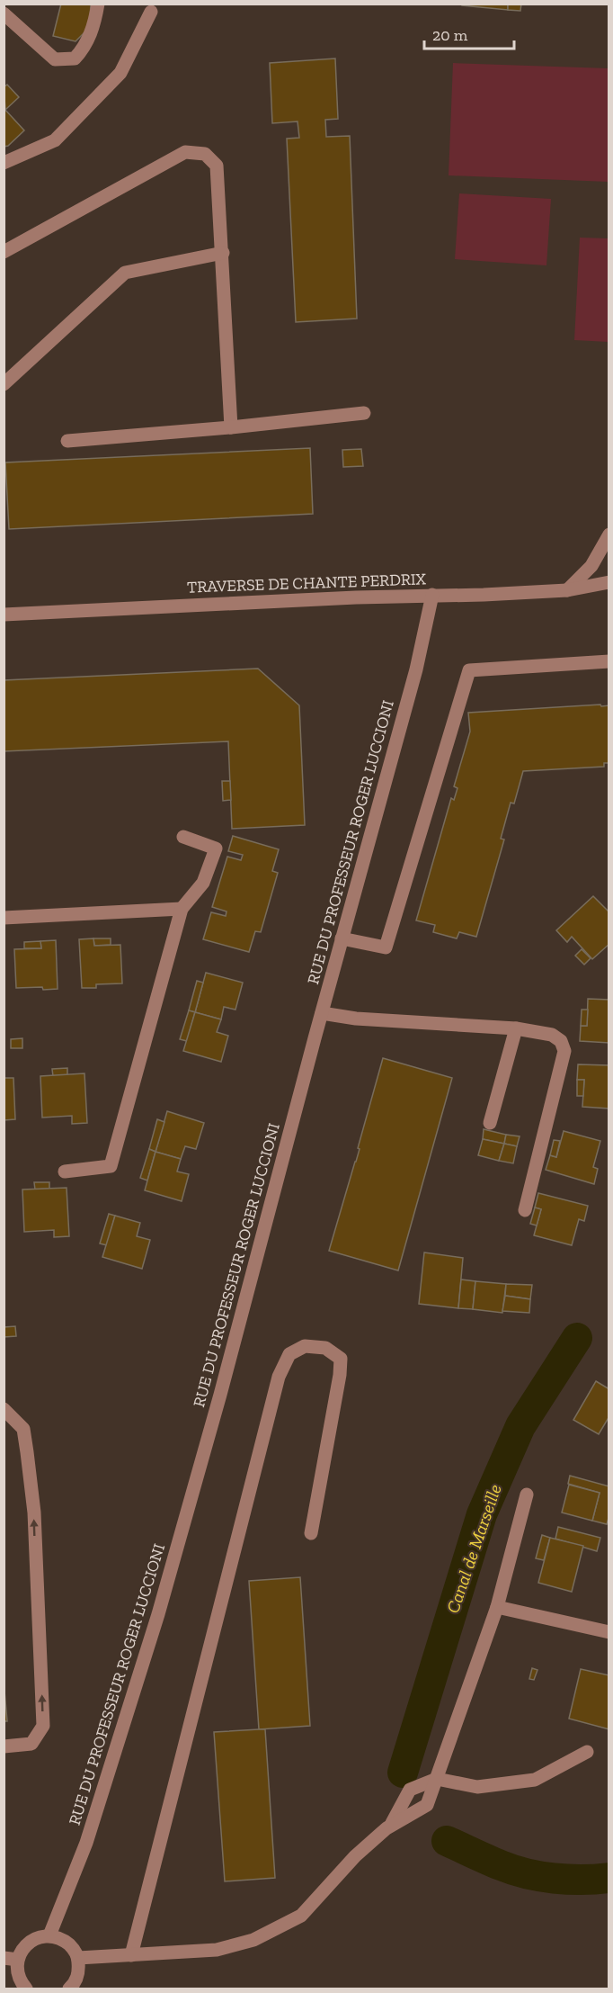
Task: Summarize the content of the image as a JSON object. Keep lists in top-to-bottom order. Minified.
{"streets":{"street":["TRAVERSE DE CHANTE PERDRIX","RUE DU PROFESSEUR ROGER LUCCIONI"]},"crossings":[["TRAVERSE DE CHANTE PERDRIX","RUE DU PROFESSEUR ROGER LUCCIONI"]],"water":["Canal de Marseille"],"scale_bar":"20 m"}
